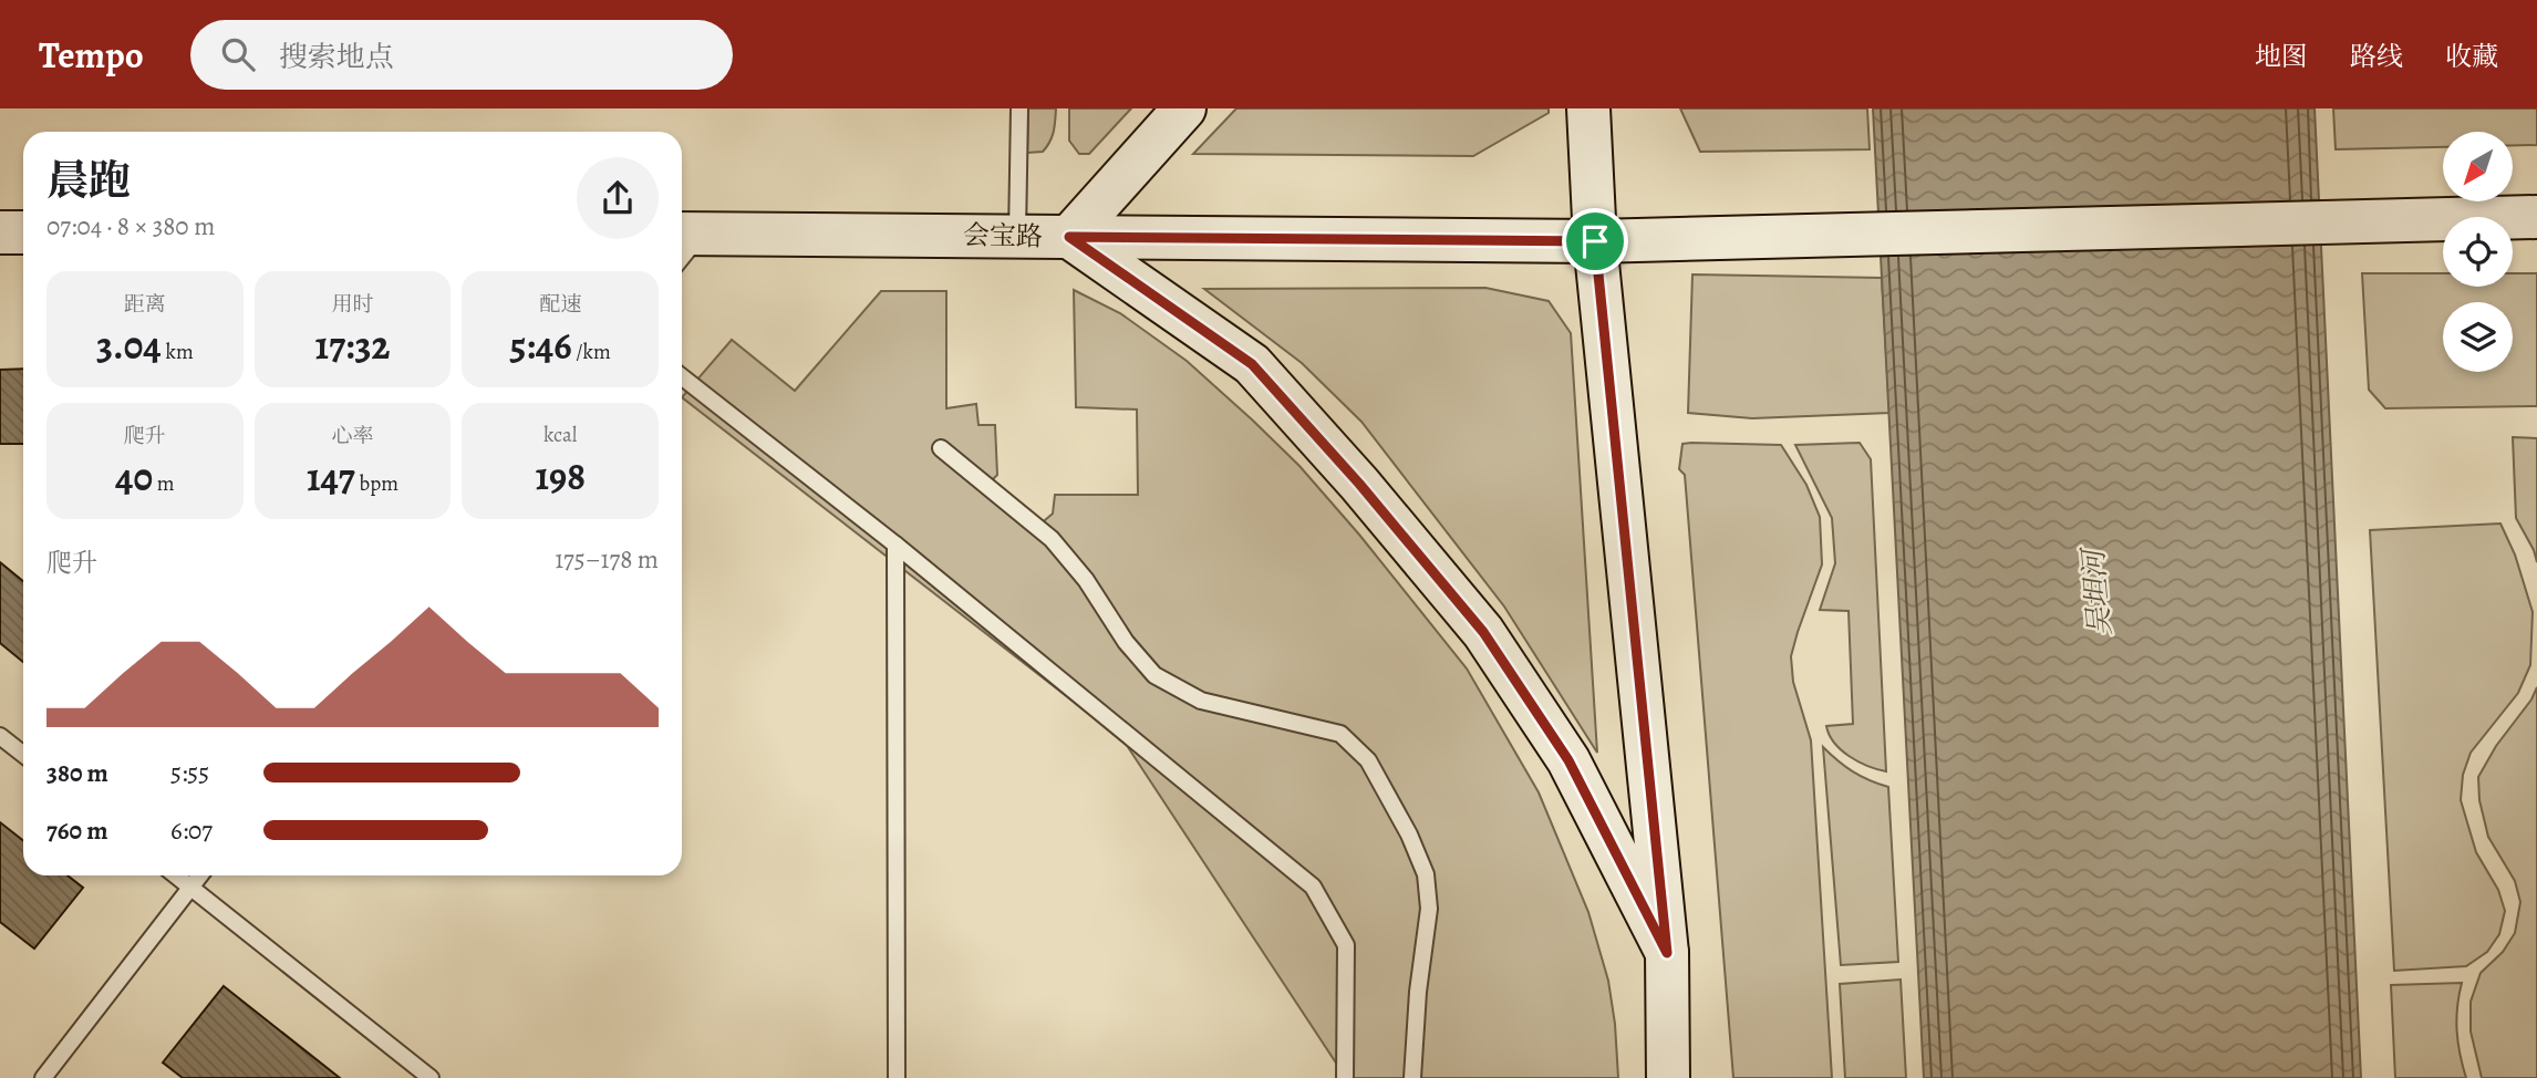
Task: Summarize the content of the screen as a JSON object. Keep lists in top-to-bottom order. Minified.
{"streets":{"main road":["会宝路"]},"water":["吴坦河"],"north":"bottom left","page":{"header":"Tempo","search":"搜索地点","nav":["地图","路线","收藏"],"heading":["晨跑","07:04 · 8 × 380 m"],"stats":[["距离","3.04 km"],["用时","17:32"],["配速","5:46 /km"],["爬升","40 m"],["心率","147 bpm"],["kcal","198"]],"chart":["爬升","175–178 m"],"list":[{"name":"380 m","note":"5:55"},{"name":"760 m","note":"6:07"}]}}
